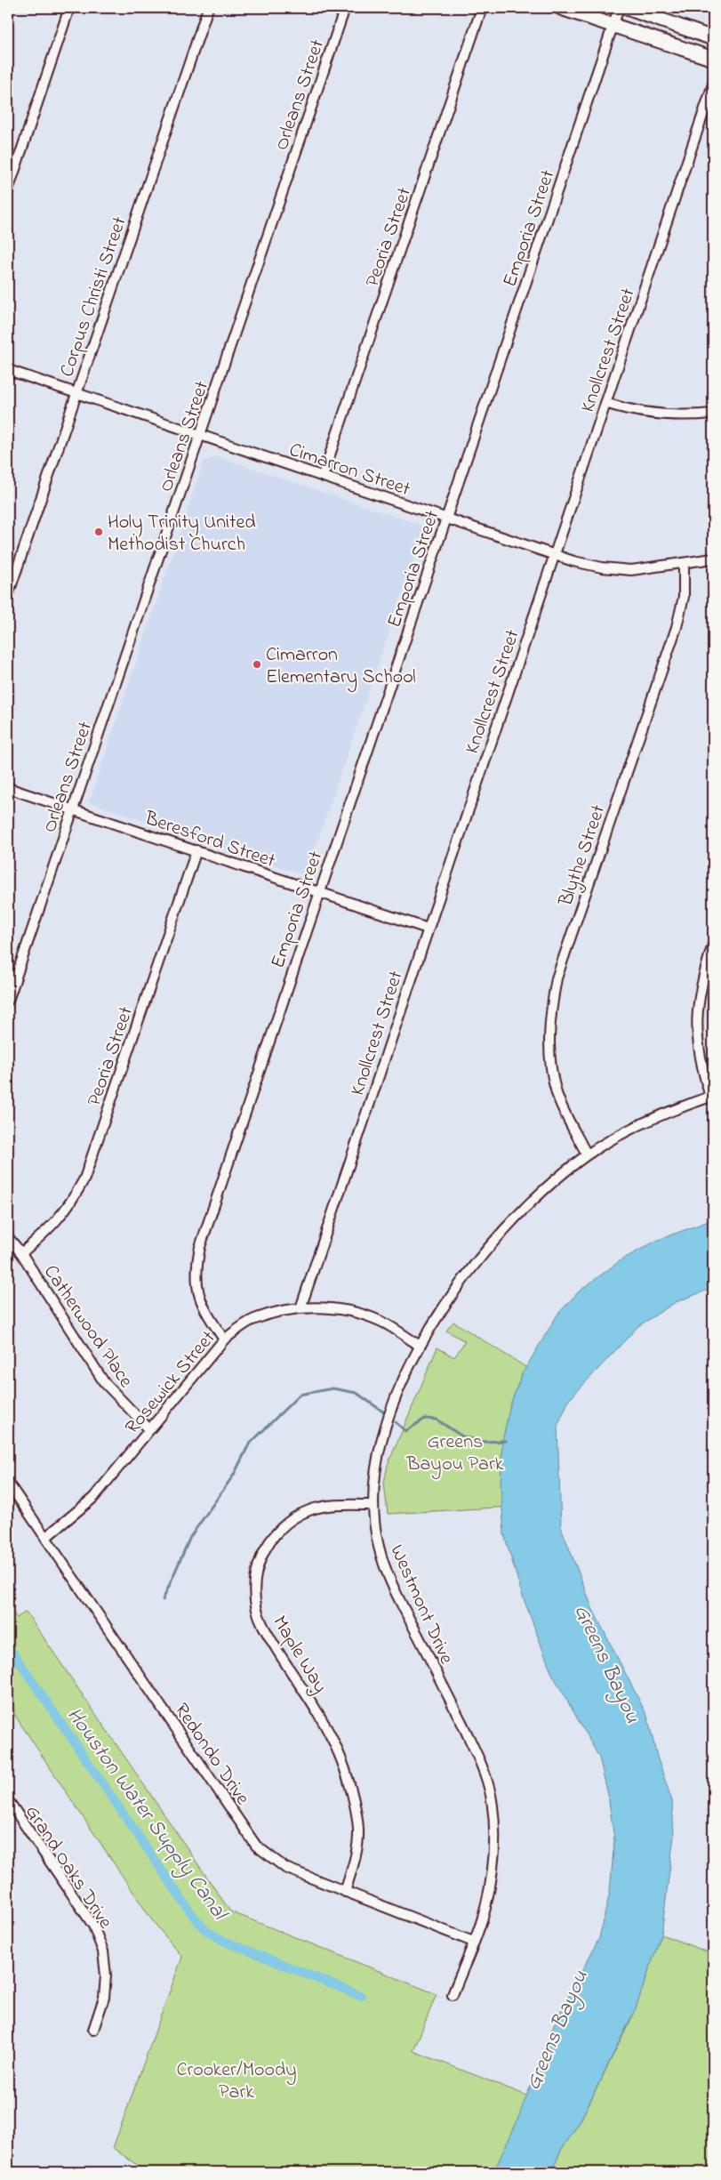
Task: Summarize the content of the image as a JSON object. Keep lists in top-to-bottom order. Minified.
{"streets":{"street":["Orleans Street","Emporia Street","Peoria Street","Corpus Christi Street","Knollcrest Street","Cimarron Street","Beresford Street","Blythe Street","Catherwood Place","Rosewick Street","Westmont Drive","Maple Way","Redondo Drive","Grand Oaks Drive"]},"crossings":[["Orleans Street","Cimarron Street"],["Orleans Street","Beresford Street"],["Emporia Street","Cimarron Street"],["Emporia Street","Beresford Street"],["Emporia Street","Rosewick Street"],["Peoria Street","Cimarron Street"],["Peoria Street","Beresford Street"],["Peoria Street","Catherwood Place"],["Corpus Christi Street","Cimarron Street"],["Knollcrest Street","Cimarron Street"],["Knollcrest Street","Beresford Street"],["Knollcrest Street","Rosewick Street"],["Cimarron Street","Blythe Street"],["Blythe Street","Westmont Drive"],["Catherwood Place","Rosewick Street"],["Rosewick Street","Westmont Drive"],["Rosewick Street","Redondo Drive"],["Westmont Drive","Maple Way"],["Westmont Drive","Redondo Drive"],["Maple Way","Redondo Drive"]],"water":["Greens Bayou","Houston Water Supply Canal"],"parks":["Greens Bayou Park","Crooker/Moody Park"],"places":["Holy Trinity United Methodist Church","Cimarron Elementary School"]}
